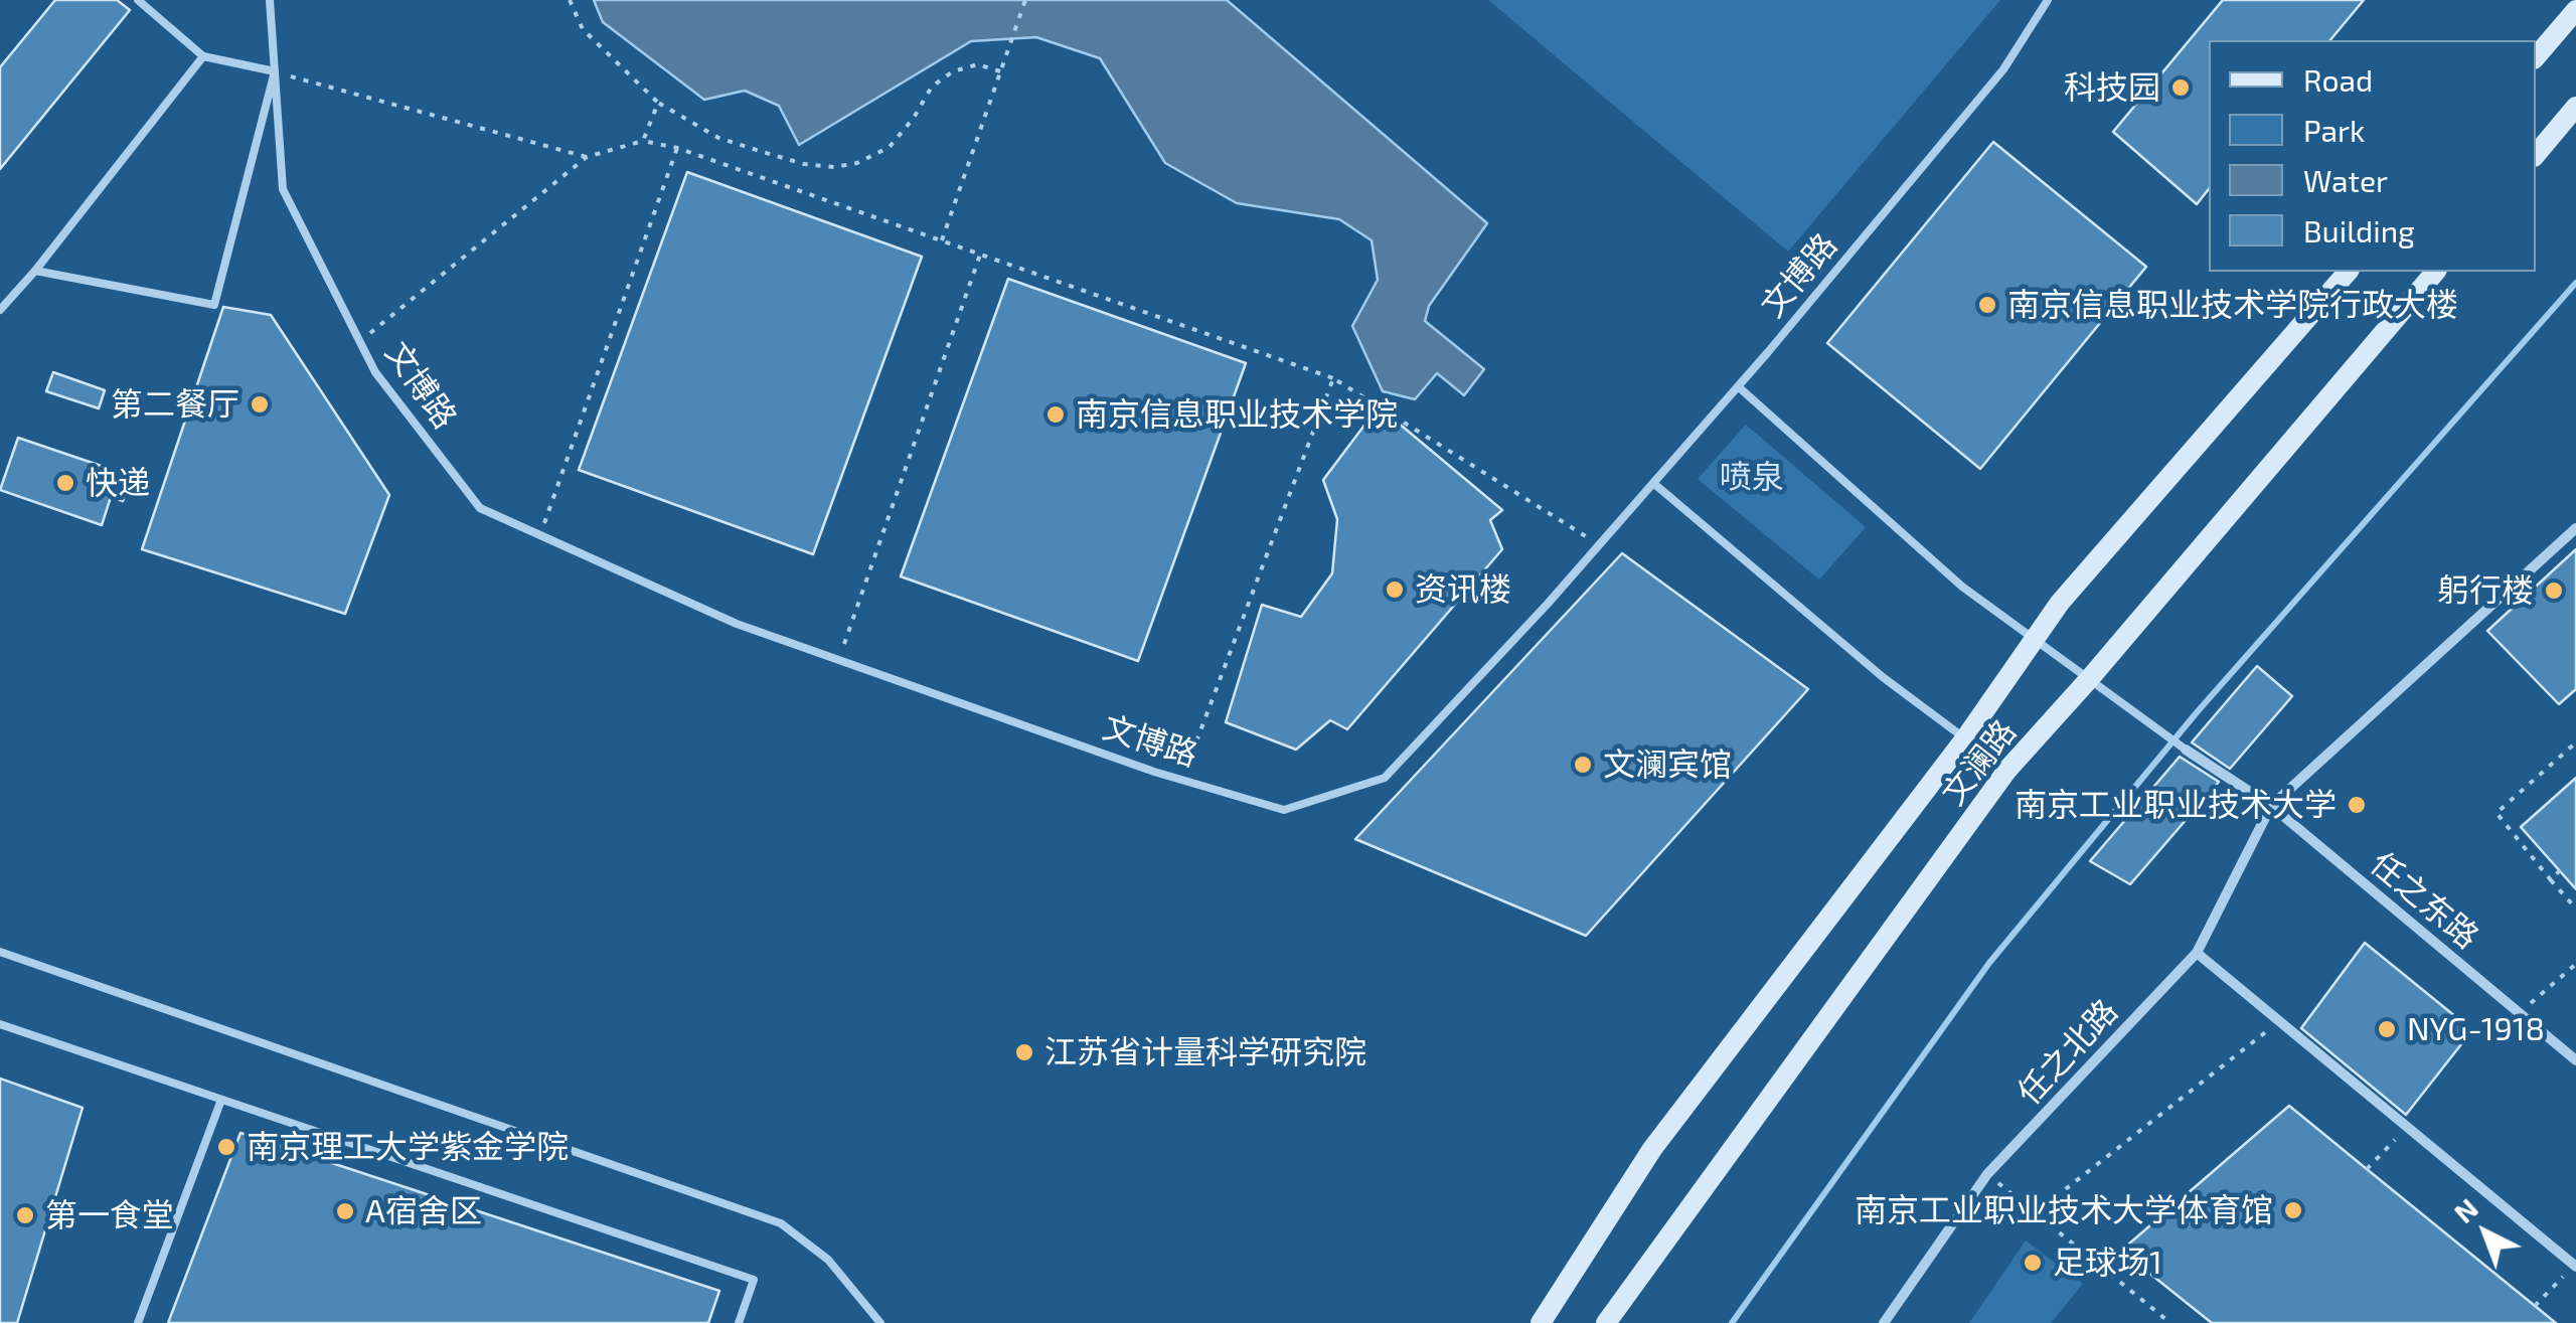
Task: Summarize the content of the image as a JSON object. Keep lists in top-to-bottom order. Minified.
{"streets":{"main road":["文澜路"],"street":["任之东路","任之北路"],"lane":["文博路"]},"crossings":[["任之东路","任之北路"]],"parks":["喷泉"],"places":["科技园","南京信息职业技术学院行政大楼","第二餐厅","南京信息职业技术学院","快递","资讯楼","躬行楼","文澜宾馆","南京工业职业技术大学","NYG-1918","江苏省计量科学研究院","南京理工大学紫金学院","南京工业职业技术大学体育馆","A宿舍区","第一食堂","足球场1"],"legend":["Road","Park","Water","Building"],"north":"top left"}
